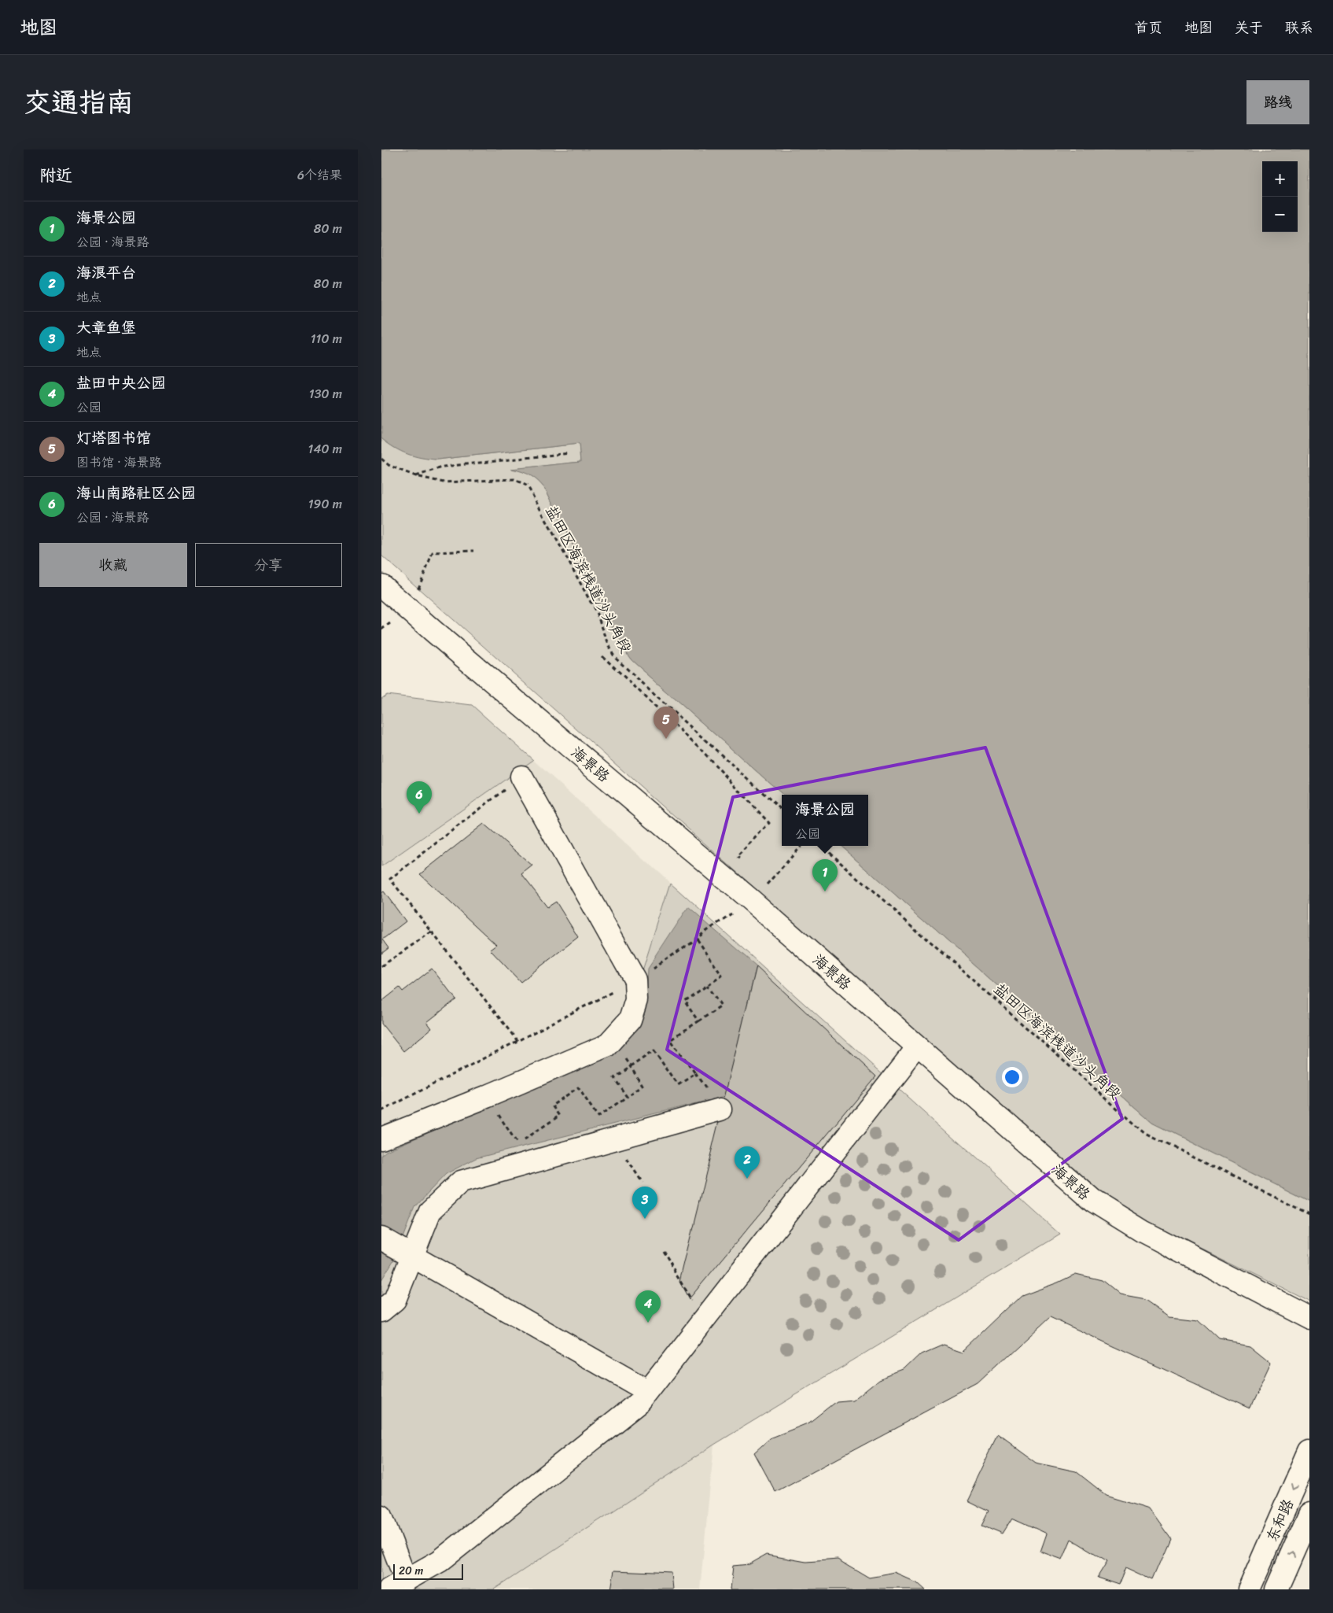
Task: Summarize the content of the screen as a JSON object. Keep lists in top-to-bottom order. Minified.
{"streets":{"street":["海景路","东和路"],"path":["盐田区海滨栈道沙头角段"]},"scale_bar":"20 m","page":{"header":"地图","nav":["首页","地图","关于","联系"],"title":"交通指南","buttons":["路线",["收藏","分享"]],"heading":["附近","6个结果"],"map_buttons":["+","−"],"list":[{"mark":"1","name":"海景公园","note":"公园 · 海景路","value":"80 m"},{"mark":"2","name":"海浪平台","note":"地点","value":"80 m"},{"mark":"3","name":"大章鱼堡","note":"地点","value":"110 m"},{"mark":"4","name":"盐田中央公园","note":"公园","value":"130 m"},{"mark":"5","name":"灯塔图书馆","note":"图书馆 · 海景路","value":"140 m"},{"mark":"6","name":"海山南路社区公园","note":"公园 · 海景路","value":"190 m"}],"pins":["5","6","1","2","3","4"],"popup":["海景公园","公园"],"scale":"20 m"}}
